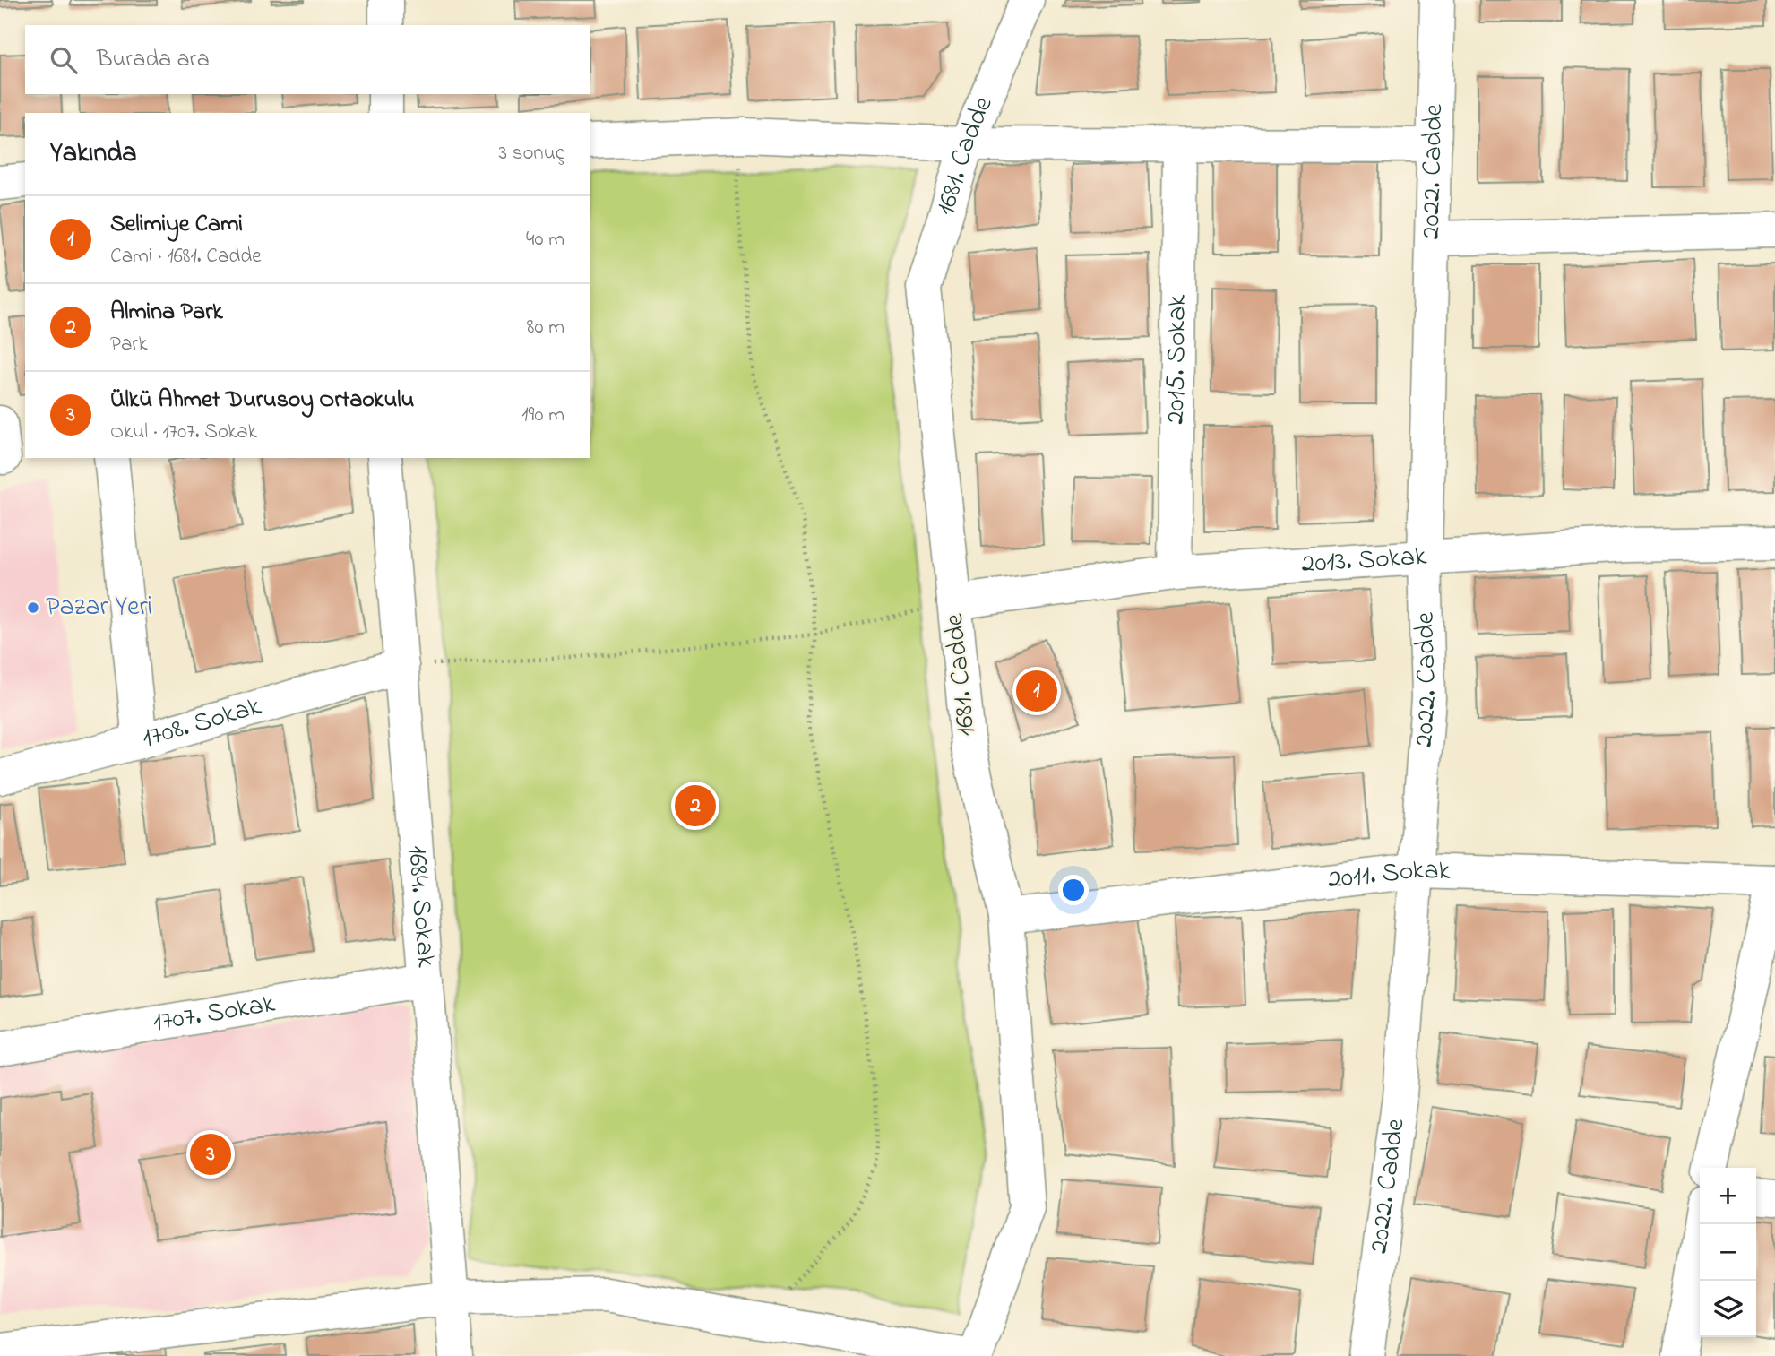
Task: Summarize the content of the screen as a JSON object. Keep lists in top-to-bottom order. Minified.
{"streets":{"street":["1681. Cadde","2022. Cadde","2015. Sokak","2013. Sokak","1708. Sokak","2011. Sokak","1684. Sokak","1707. Sokak"]},"crossings":[["1681. Cadde","2013. Sokak"],["1681. Cadde","2011. Sokak"],["2022. Cadde","2013. Sokak"],["2022. Cadde","2011. Sokak"],["2015. Sokak","2013. Sokak"],["1708. Sokak","1684. Sokak"],["1684. Sokak","1707. Sokak"]],"places":["Pazar Yeri"],"page":{"search":"Burada ara","heading":["Yakında","3 sonuç"],"list":[{"mark":"1","name":"Selimiye Cami","note":"Cami · 1681. Cadde","value":"40 m"},{"mark":"2","name":"Almina Park","note":"Park","value":"80 m"},{"mark":"3","name":"Ülkü Ahmet Durusoy Ortaokulu","note":"Okul · 1707. Sokak","value":"190 m"}],"pins":["1","2","3"],"map_buttons":["+","−"]}}
